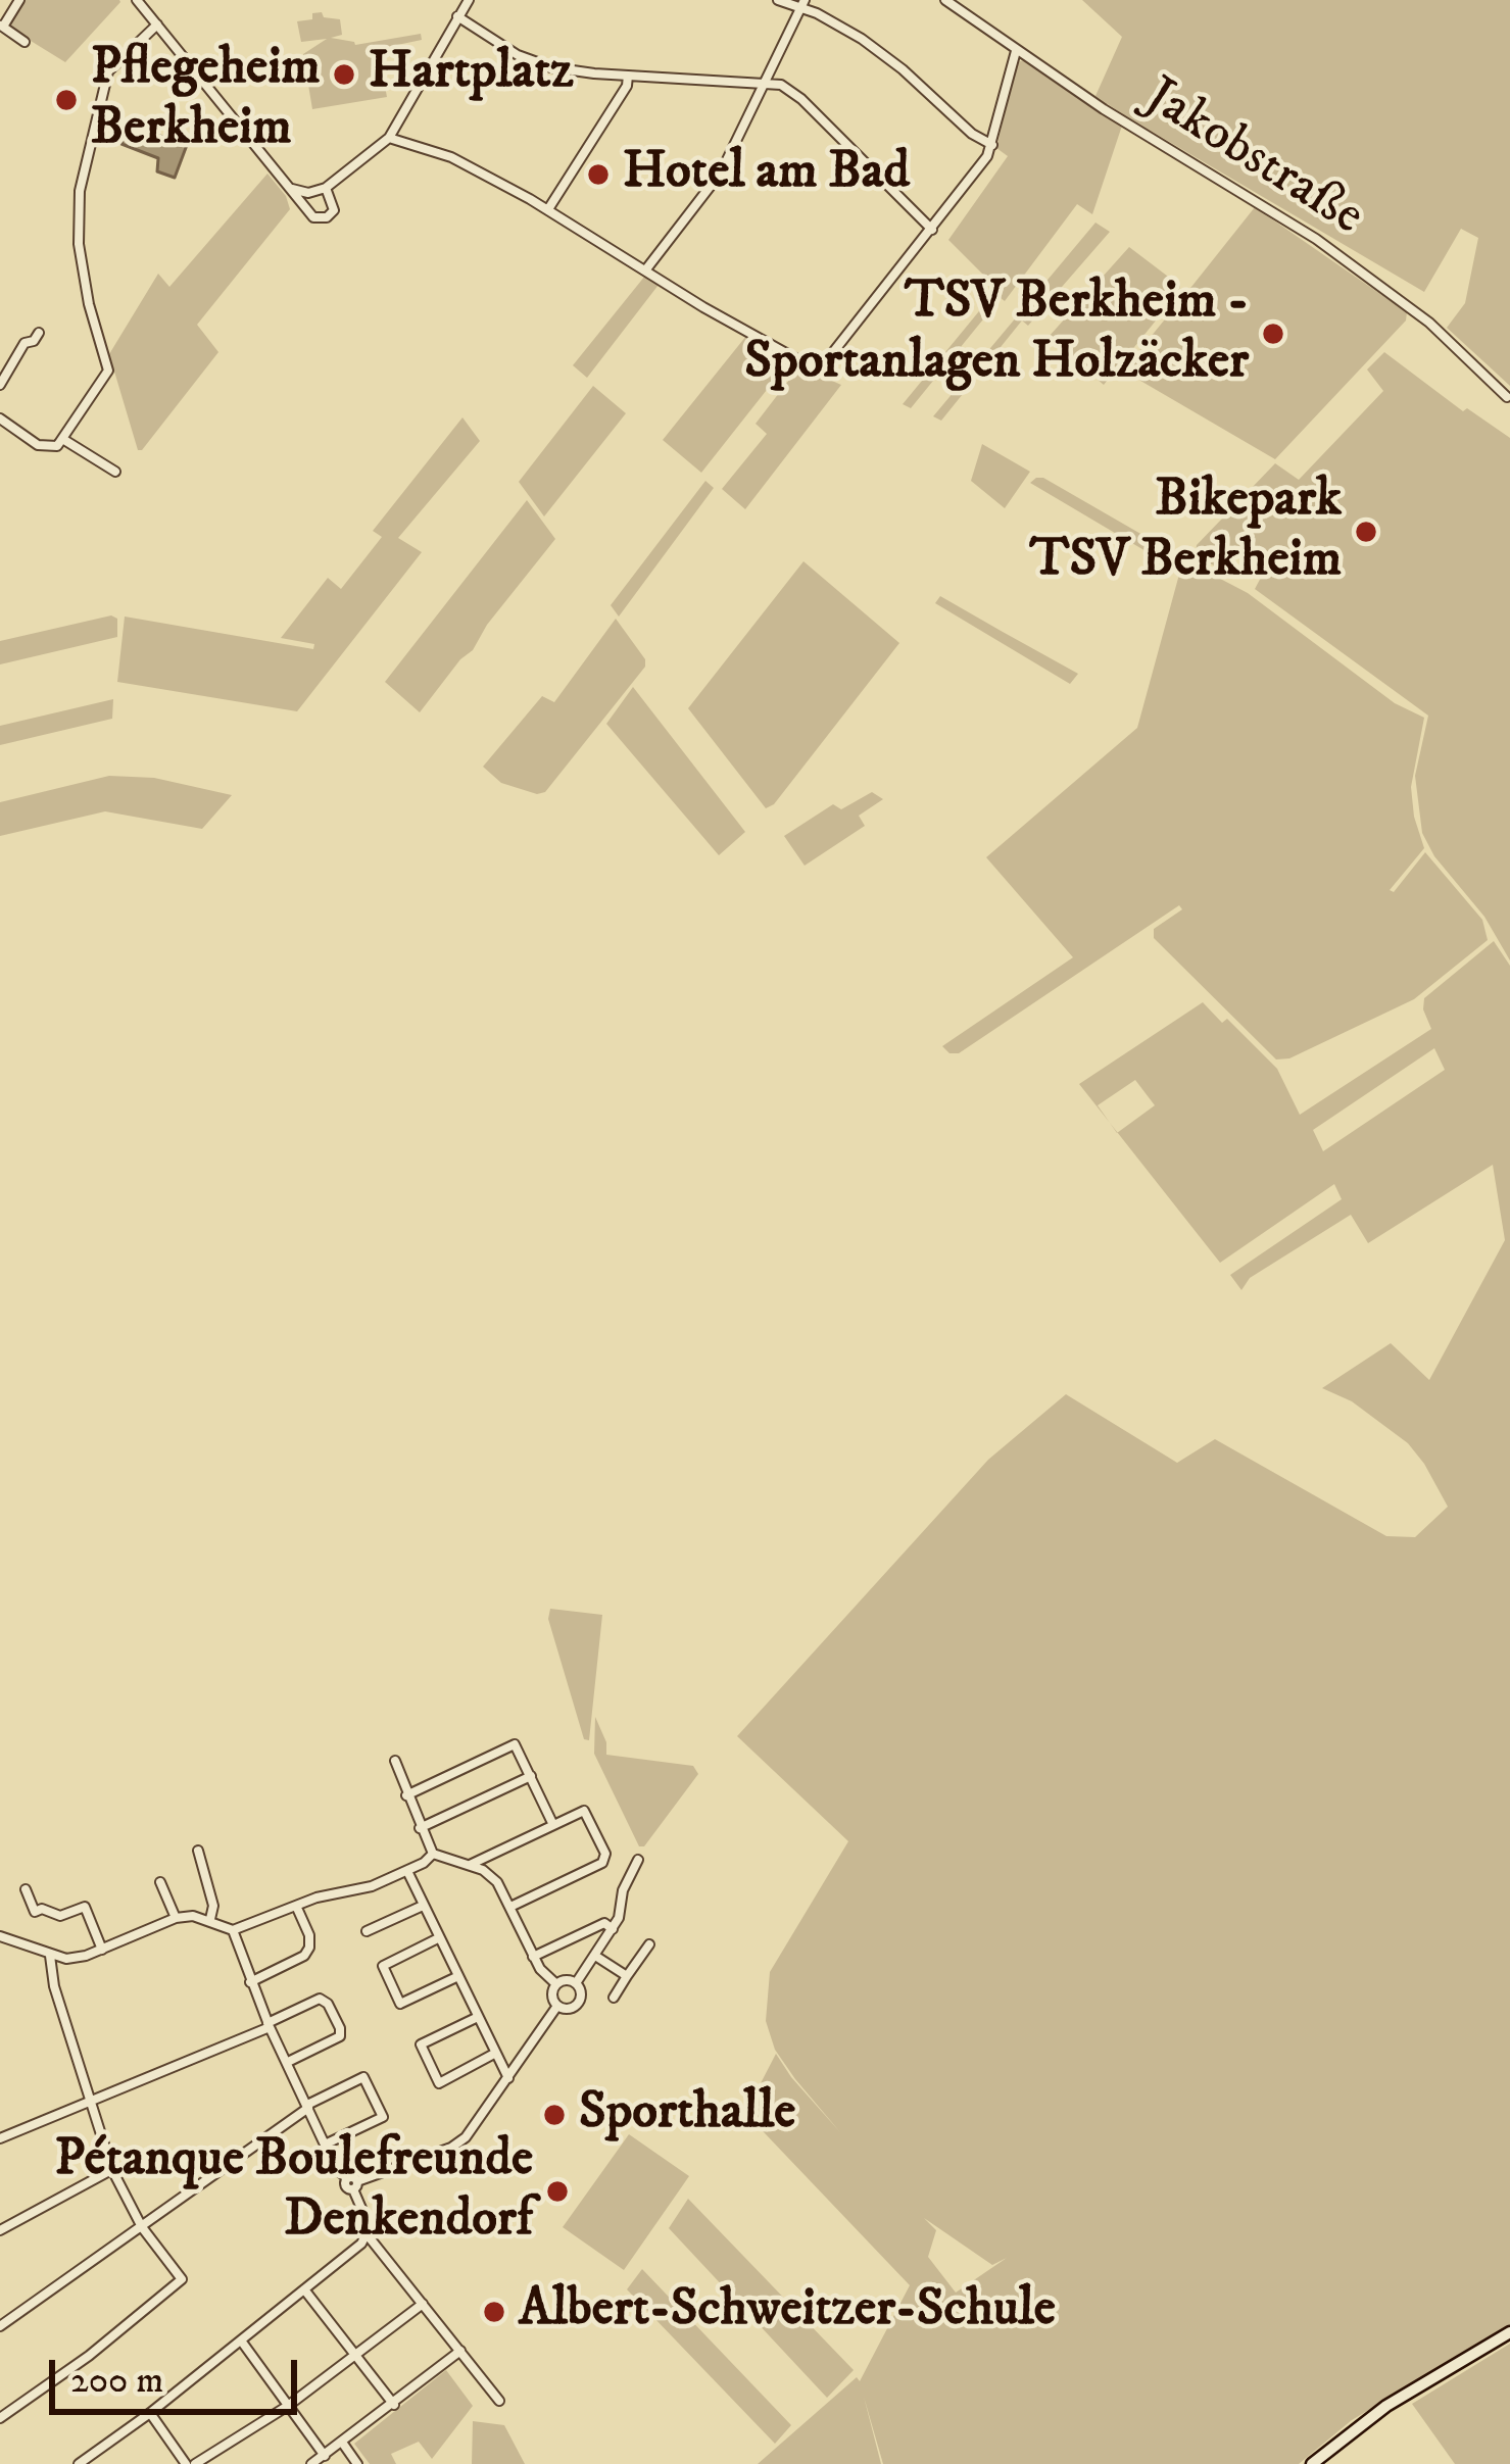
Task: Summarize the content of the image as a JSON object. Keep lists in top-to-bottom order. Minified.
{"streets":{"street":["Jakobstraße"]},"places":["Hartplatz","Pflegeheim Berkheim","Hotel am Bad","TSV Berkheim - Sportanlagen Holzäcker","Bikepark TSV Berkheim","Sporthalle","Pétanque Boulefreunde Denkendorf","Albert-Schweitzer-Schule"],"scale_bar":"200 m"}
